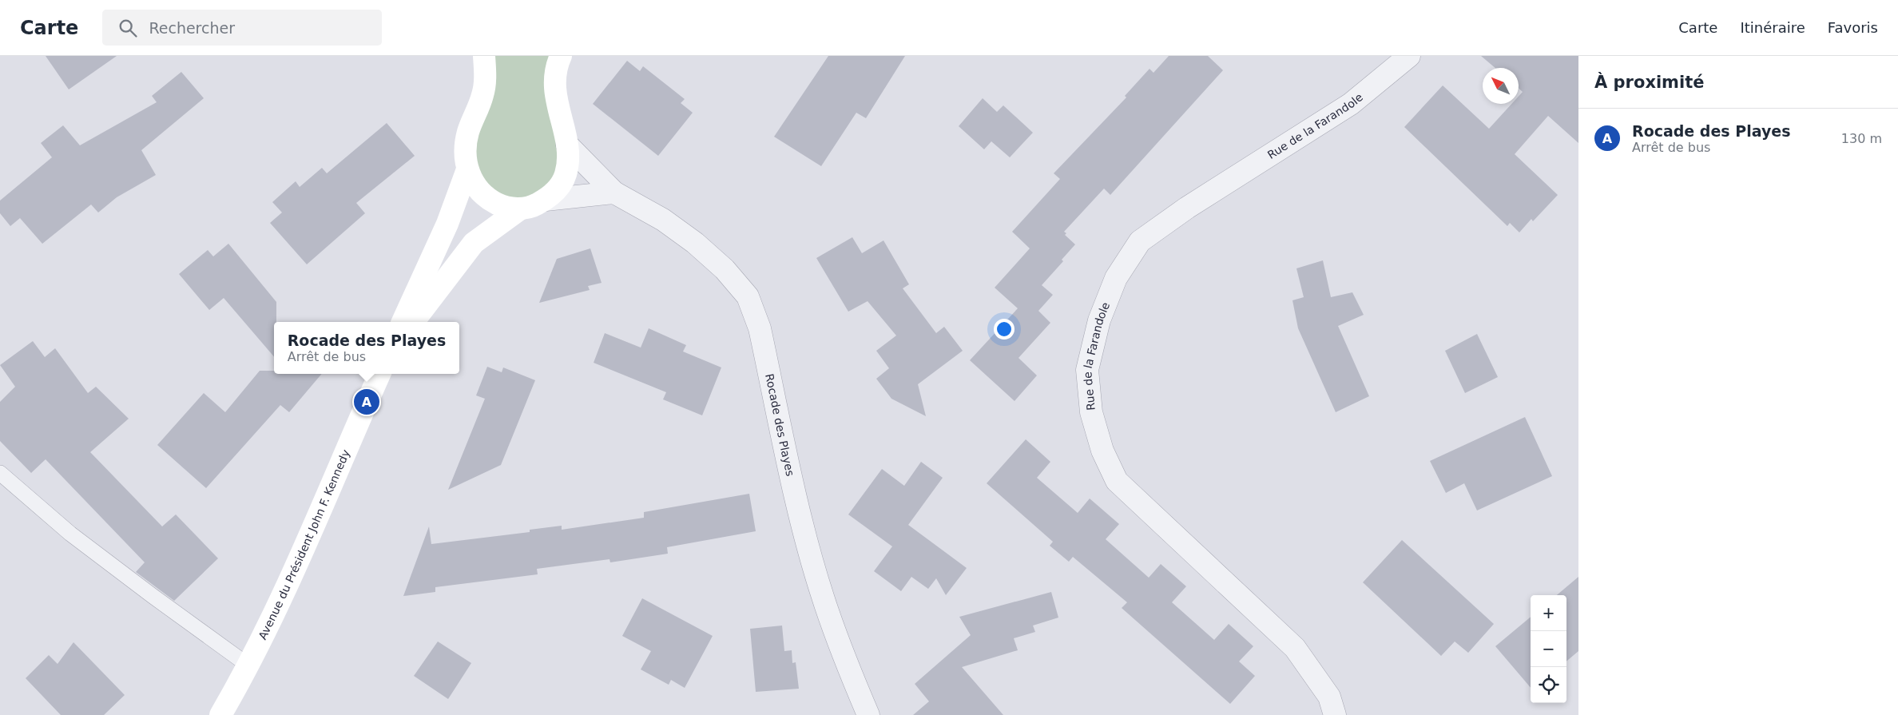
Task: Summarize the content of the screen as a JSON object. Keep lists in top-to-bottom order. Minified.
{"streets":{"main road":["Avenue du Président John F. Kennedy"],"street":["Rue de la Farandole","Rocade des Playes"]},"north":"top left","page":{"header":"Carte","search":"Rechercher","nav":["Carte","Itinéraire","Favoris"],"heading":"À proximité","list":[{"mark":"A","name":"Rocade des Playes","note":"Arrêt de bus","value":"130 m"}],"popup":["Rocade des Playes","Arrêt de bus"],"pins":"A","map_buttons":["+","−"]}}
